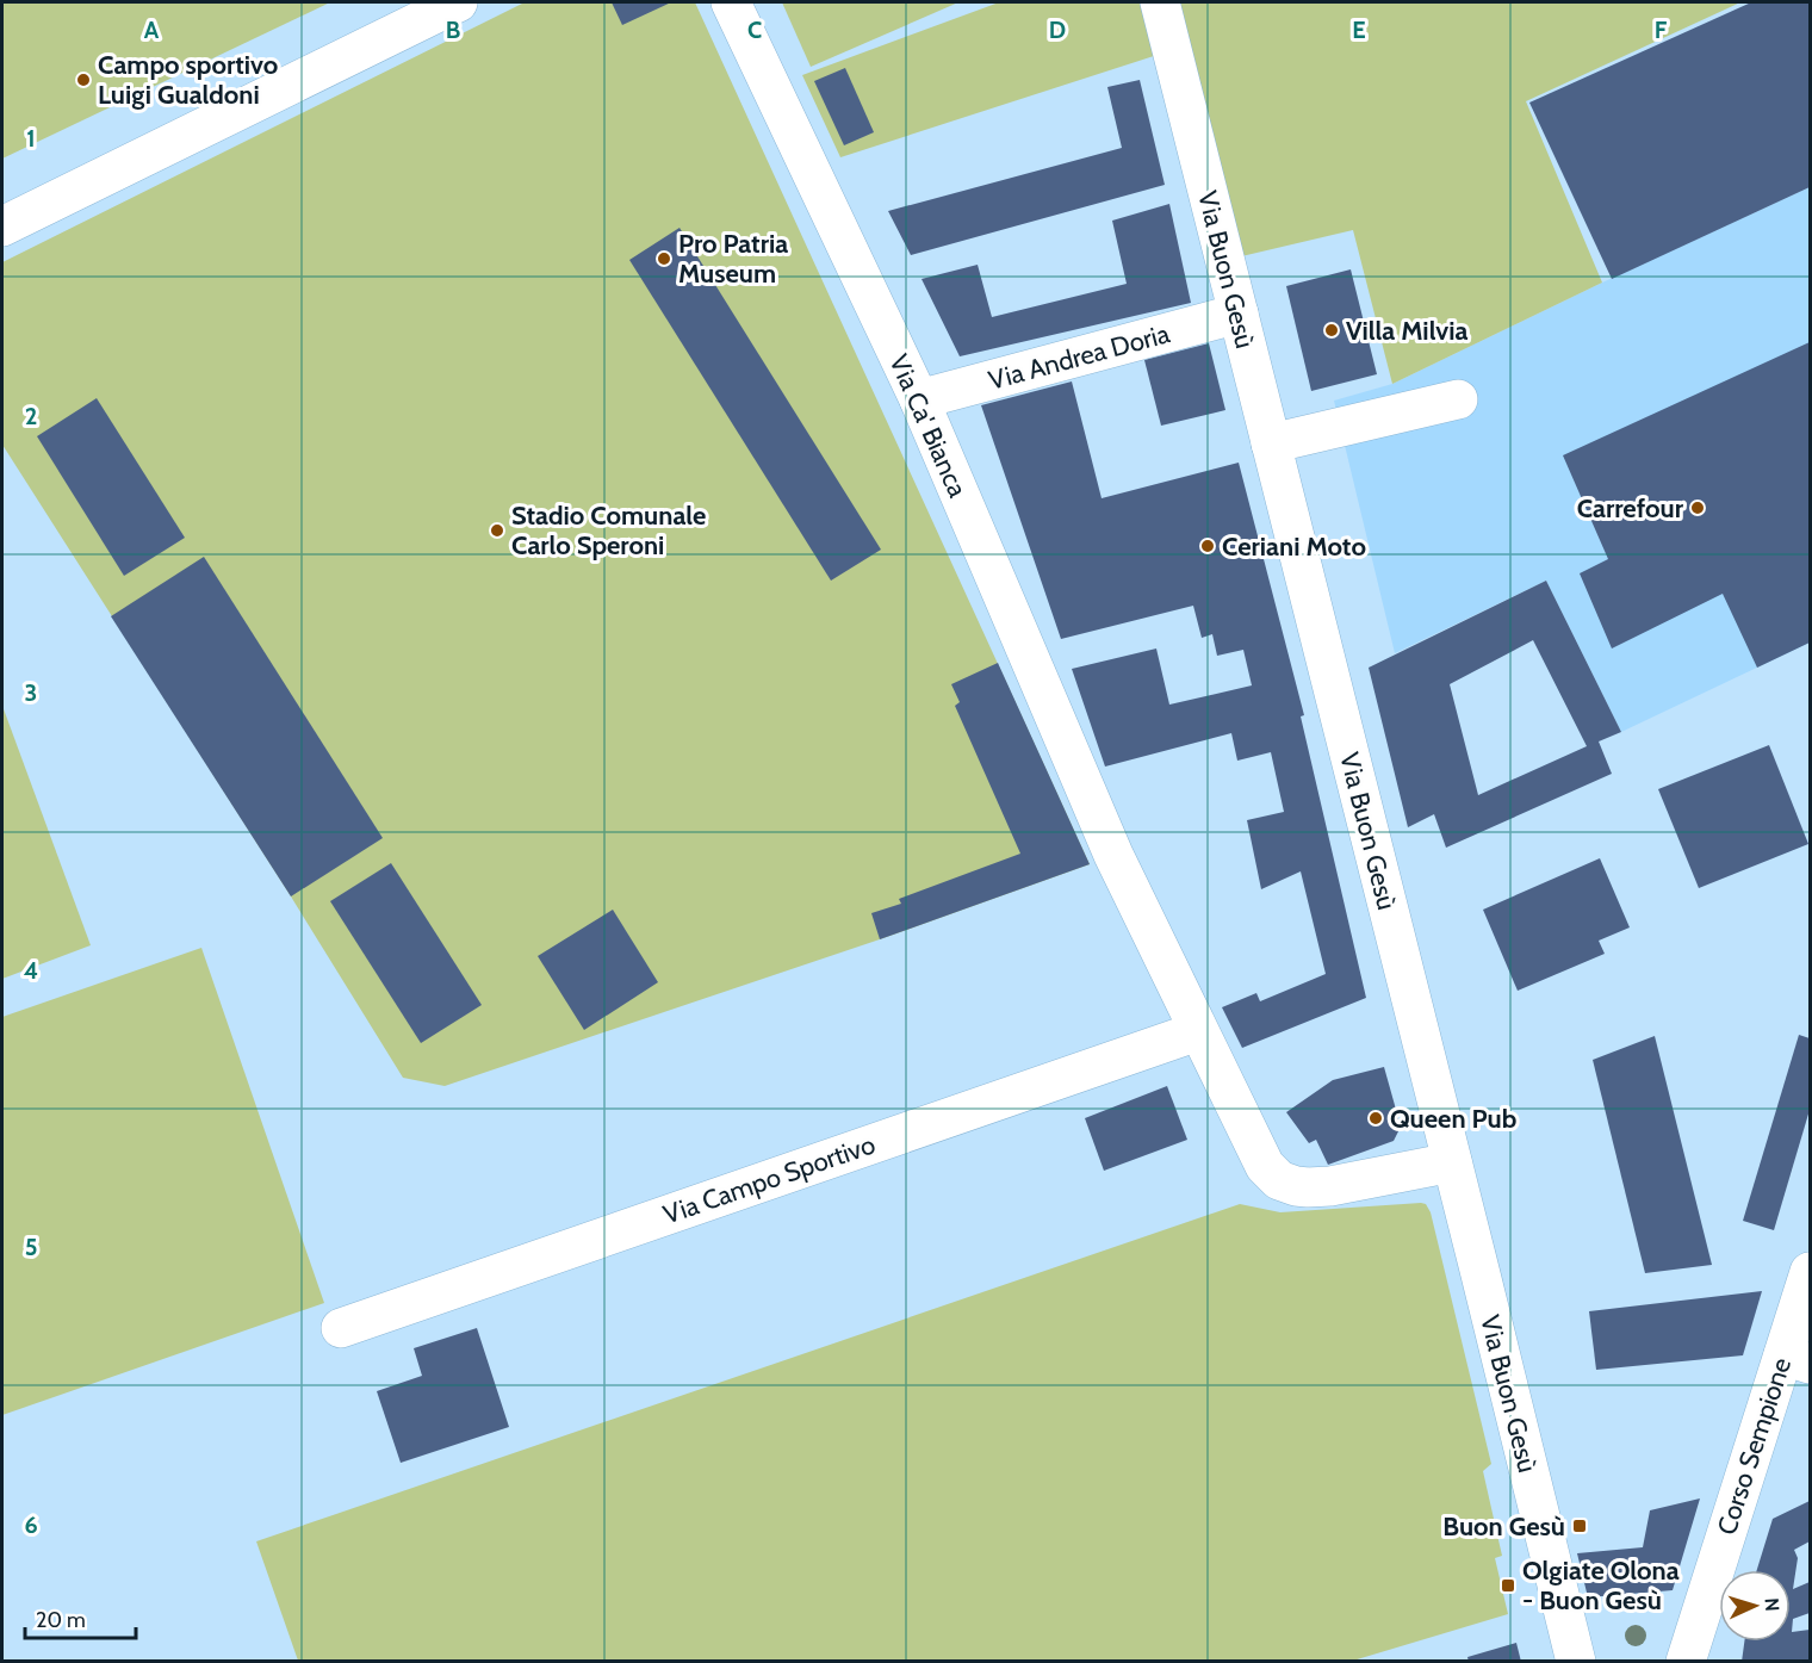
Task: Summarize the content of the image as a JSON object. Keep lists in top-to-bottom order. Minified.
{"streets":{"street":["Via Buon Gesù","Via Andrea Doria","Via Ca' Bianca","Via Campo Sportivo","Corso Sempione"]},"crossings":[["Via Buon Gesù","Via Andrea Doria"],["Via Andrea Doria","Via Ca' Bianca"],["Via Ca' Bianca","Via Campo Sportivo"]],"places":{"other":["Campo sportivo Luigi Gualdoni","Pro Patria Museum","Villa Milvia","Carrefour","Stadio Comunale Carlo Speroni","Ceriani Moto","Queen Pub"],"transit":["Buon Gesù","Olgiate Olona - Buon Gesù"]},"scale_bar":"20 m","north":"right","grid":{"columns":["A","B","C","D","E","F"],"rows":["1","2","3","4","5","6"]}}
